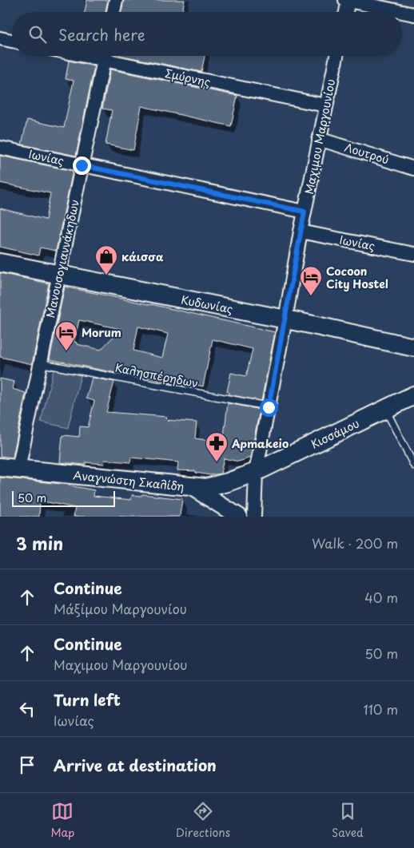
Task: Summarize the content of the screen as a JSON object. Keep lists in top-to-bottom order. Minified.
{"streets":{"main road":["Κυδωνίας","Κισσάμου","Αναγνώστη Σκαλίδη"],"street":["Σμύρνης","Μαχιμου Mαργουνίου","Λουτρού","Ιωνίας","Μανουσογιαννάκηδων"],"lane":["Καλησπέρηδων"]},"crossings":[["Σμύρνης","Μαχιμου Mαργουνίου"],["Μαχιμου Mαργουνίου","Λουτρού"],["Μαχιμου Mαργουνίου","Ιωνίας"],["Μαχιμου Mαργουνίου","Κυδωνίας"],["Μαχιμου Mαργουνίου","Καλησπέρηδων"],["Μαχιμου Mαργουνίου","Κισσάμου"],["Μαχιμου Mαργουνίου","Αναγνώστη Σκαλίδη"],["Ιωνίας","Μανουσογιαννάκηδων"],["Μανουσογιαννάκηδων","Κυδωνίας"],["Μανουσογιαννάκηδων","Καλησπέρηδων"],["Μανουσογιαννάκηδων","Αναγνώστη Σκαλίδη"],["Κισσάμου","Αναγνώστη Σκαλίδη"]],"places":{"shop":["κάισσα"],"hotel":["Cocoon City Hostel","Morum"],"pharmacy":["Apmakeio"]},"scale_bar":"50 m","page":{"search":"Search here","scale":"50 m","heading":["3 min","Walk · 200 m"],"list":[["Continue","Μάξίμου Mαργουνίου","40 m"],["Continue","Μαχιμου Mαργουνίου","50 m"],["Turn left","Ιωνίας","110 m"],"Arrive at destination"],"nav":["Map","Directions","Saved"]}}
